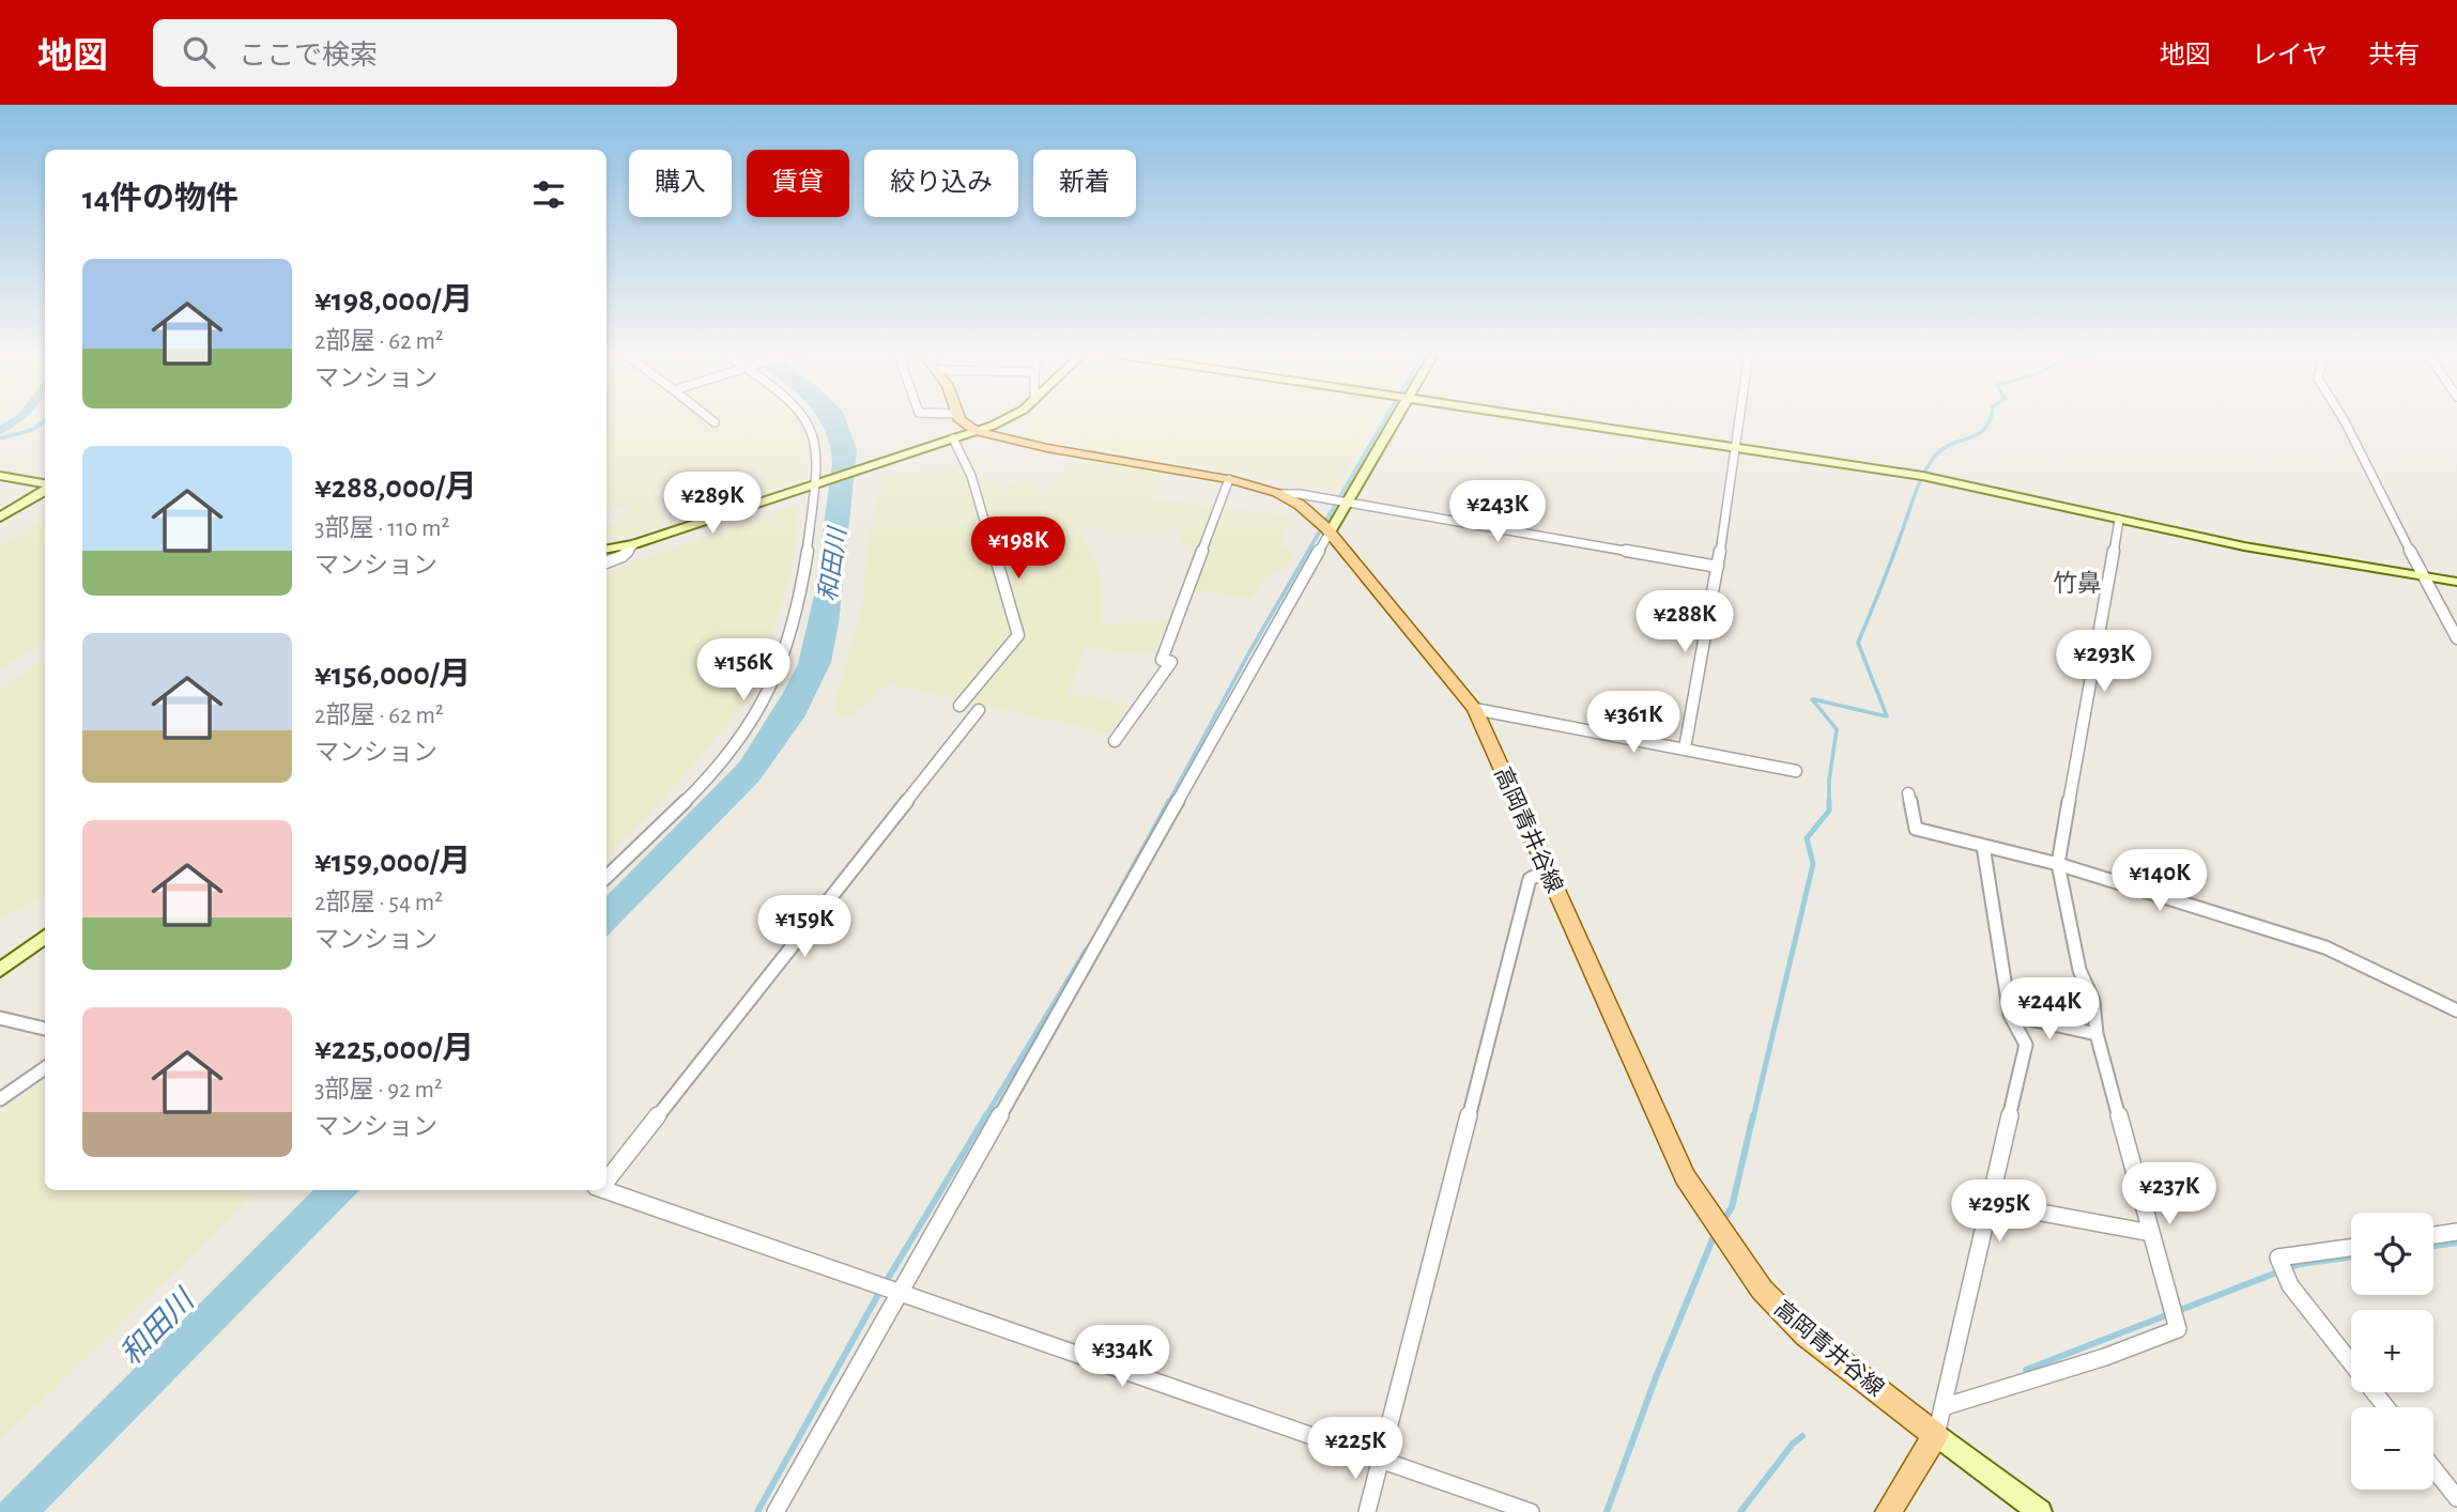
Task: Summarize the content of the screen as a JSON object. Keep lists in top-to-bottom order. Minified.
{"streets":{"main road":["高岡青井谷線"]},"districts":["竹鼻"],"water":["和田川"],"page":{"header":"地図","search":"ここで検索","nav":["地図","レイヤ","共有"],"chip":["購入","賃貸","絞り込み","新着"],"heading":"14件の物件","list":[{"name":"¥198,000/月","note":"2部屋 · 62 m² · マンション"},{"name":"¥288,000/月","note":"3部屋 · 110 m² · マンション"},{"name":"¥156,000/月","note":"2部屋 · 62 m² · マンション"},{"name":"¥159,000/月","note":"2部屋 · 54 m² · マンション"},{"name":"¥225,000/月","note":"3部屋 · 92 m² · マンション"}],"price":["¥289K","¥243K","¥198K","¥288K","¥293K","¥156K","¥361K","¥140K","¥159K","¥244K","¥237K","¥295K","¥334K","¥225K"],"map_buttons":["+","−"]}}
